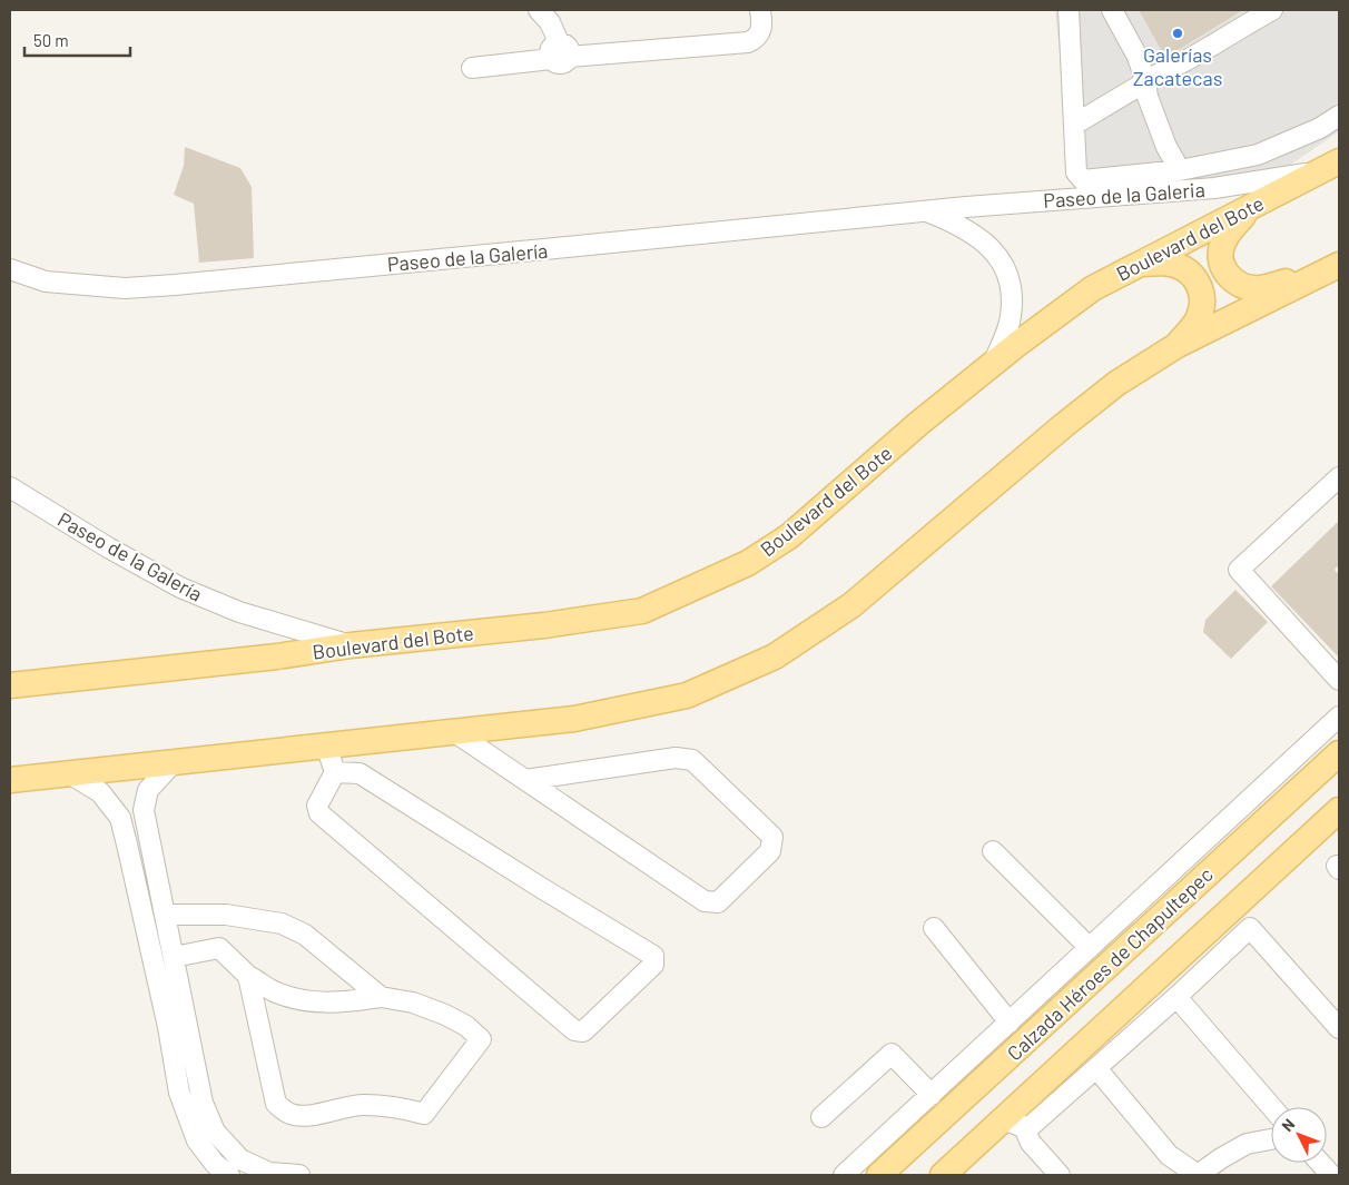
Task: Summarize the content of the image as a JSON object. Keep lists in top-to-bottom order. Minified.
{"streets":{"main road":["Boulevard del Bote","Calzada Héroes de Chapultepec"],"street":["Paseo de la Galeria","Paseo de la Galería"]},"crossings":[["Paseo de la Galeria","Boulevard del Bote"],["Paseo de la Galeria","Paseo de la Galería"],["Boulevard del Bote","Paseo de la Galería"]],"places":["Galerías Zacatecas"],"scale_bar":"50 m","north":"top left"}
